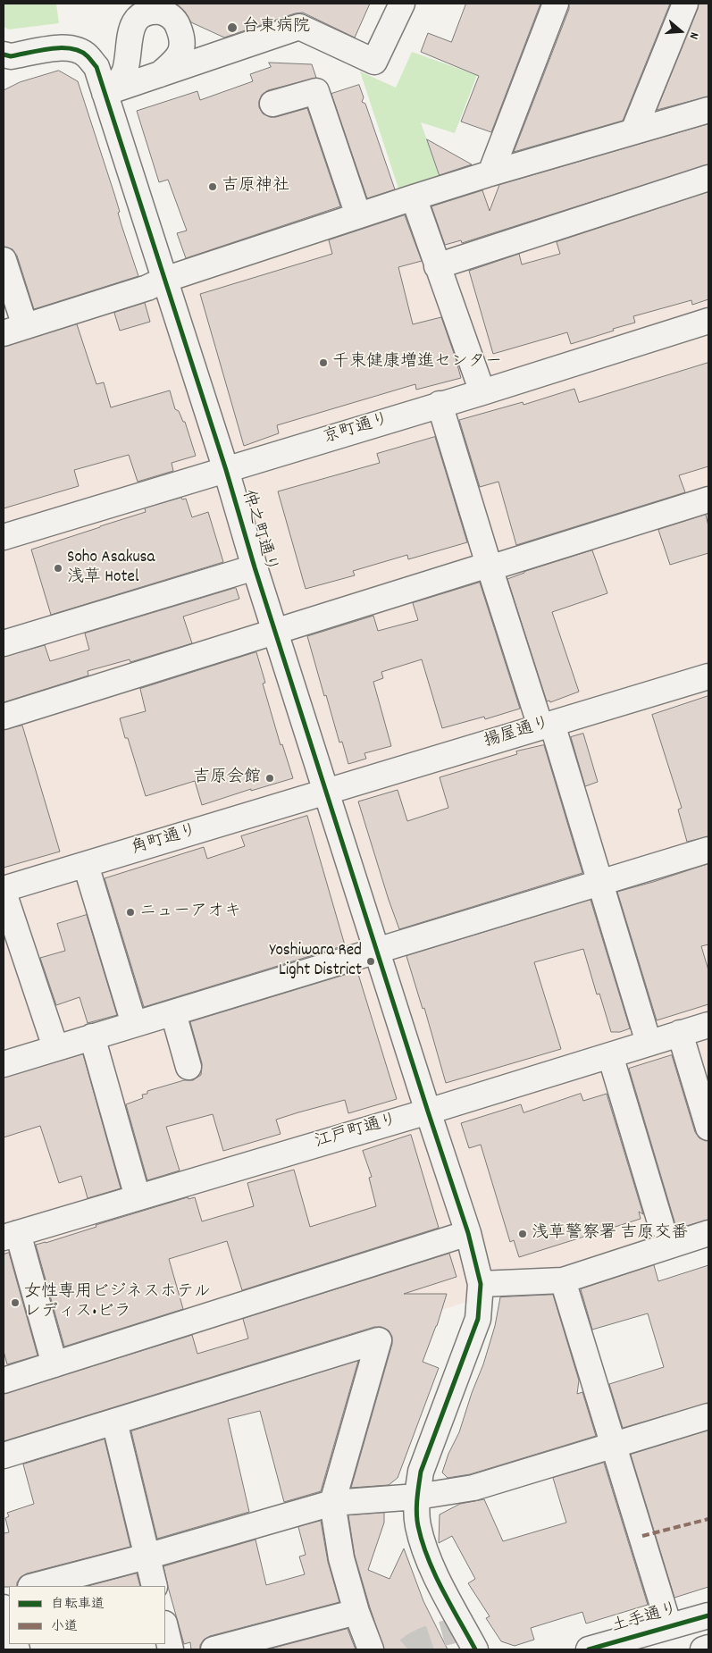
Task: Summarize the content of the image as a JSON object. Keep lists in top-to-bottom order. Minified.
{"streets":{"street":["京町通り","仲之町通り","揚屋通り","角町通り","江戸町通り","土手通り"]},"crossings":[["京町通り","仲之町通り"],["仲之町通り","揚屋通り"],["仲之町通り","角町通り"],["仲之町通り","江戸町通り"],["揚屋通り","角町通り"]],"places":["台東病院","吉原神社","千束健康増進センター","Soho Asakusa 浅草 Hotel","吉原会館","ニューアオキ","Yoshiwara Red Light District","浅草警察署 吉原交番","女性専用ビジネスホテル レディス•ビラ"],"legend":["自転車道","小道"],"north":"right"}
